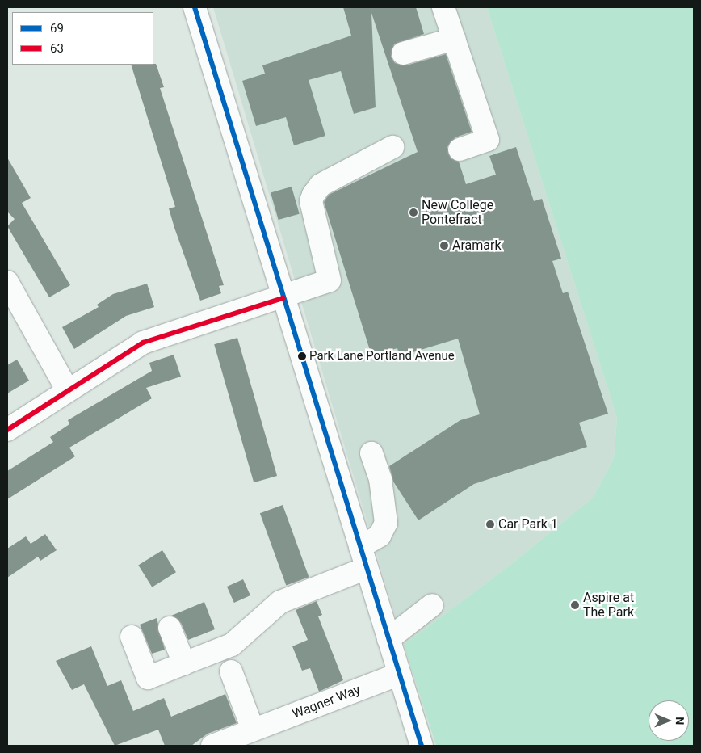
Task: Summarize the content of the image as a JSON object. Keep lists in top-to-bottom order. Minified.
{"streets":{"street":["Wagner Way"]},"places":["New College Pontefract","Aramark","Park Lane Portland Avenue","Car Park 1","Aspire at The Park"],"lines":["transit line 69","transit line 63"],"legend":["69","63"],"north":"right"}
